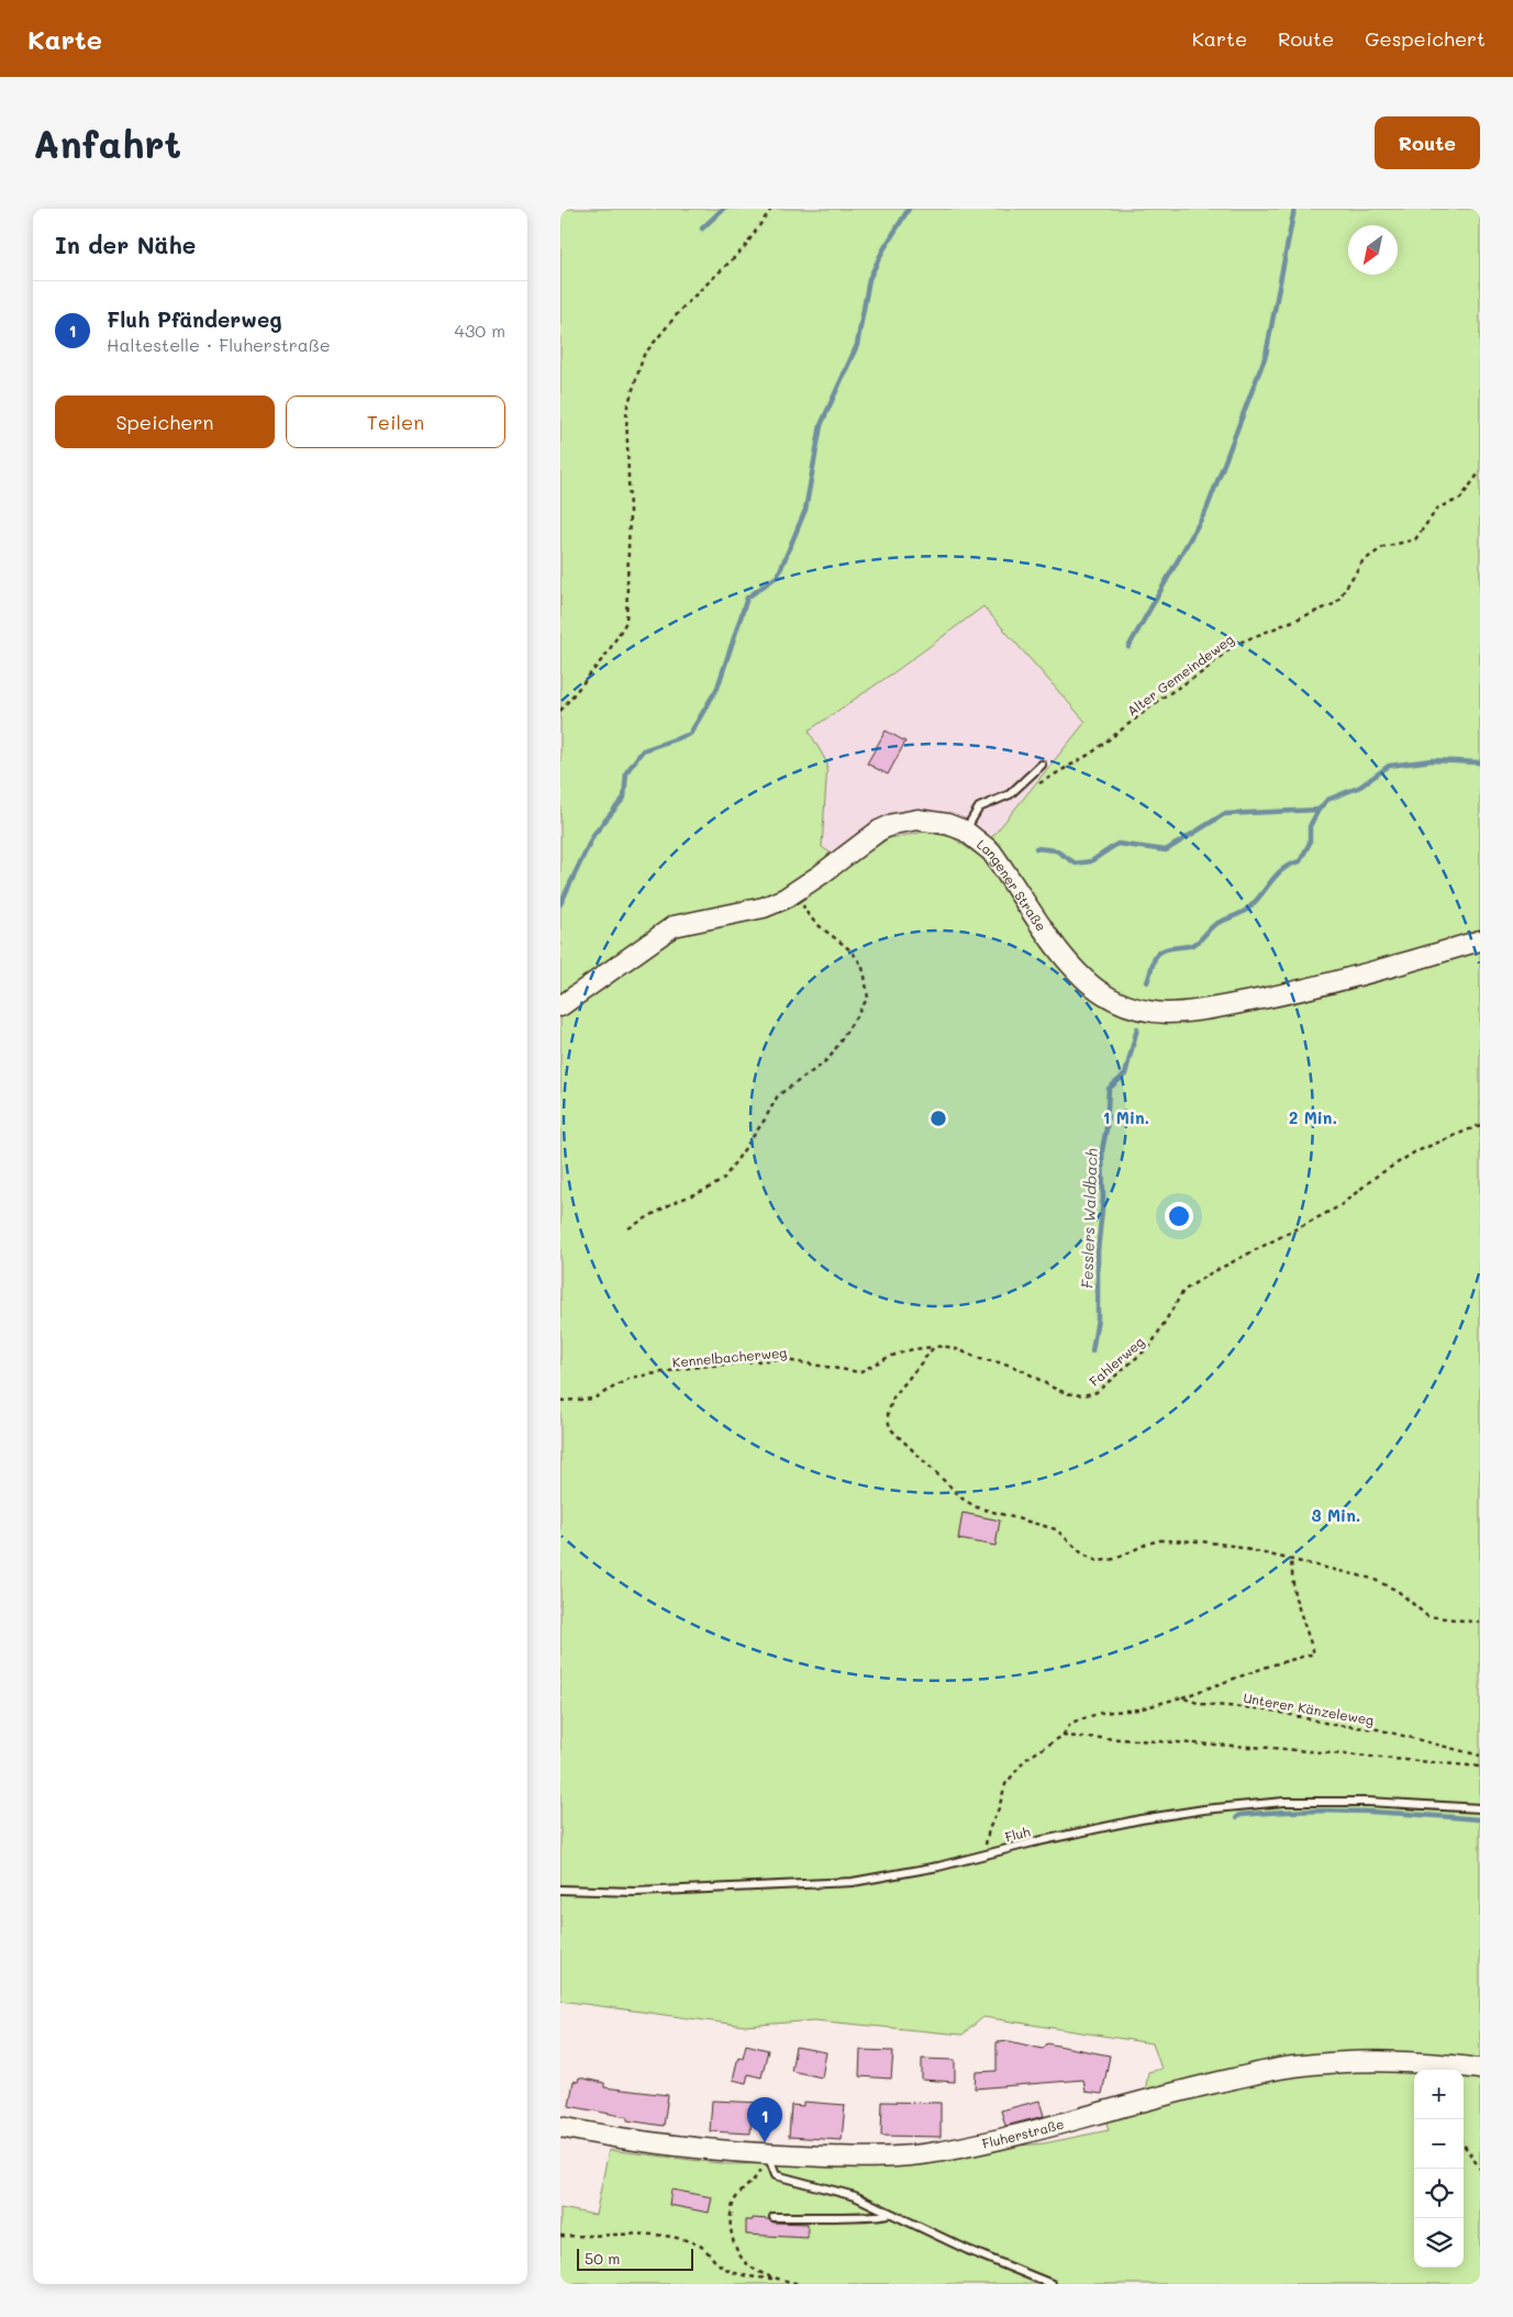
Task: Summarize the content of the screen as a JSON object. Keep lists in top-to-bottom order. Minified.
{"streets":{"main road":["Langener Straße","Fluherstraße"],"lane":["Fluh"],"path":["Alter Gemeindeweg","Kennelbacherweg","Fahlerweg","Unterer Känzeleweg"]},"crossings":[["Kennelbacherweg","Fahlerweg"]],"water":["Fesslers Waldbach"],"scale_bar":"50 m","north":"bottom left","page":{"header":"Karte","nav":["Karte","Route","Gespeichert"],"buttons":["Route",["Speichern","Teilen"]],"title":"Anfahrt","heading":"In der Nähe","list":[{"mark":"1","name":"Fluh Pfänderweg","note":"Haltestelle · Fluherstraße","value":"430 m"}],"map_buttons":["+","−"],"pins":"1","scale":"50 m"},"rings":["1 Min.","2 Min.","3 Min."]}
